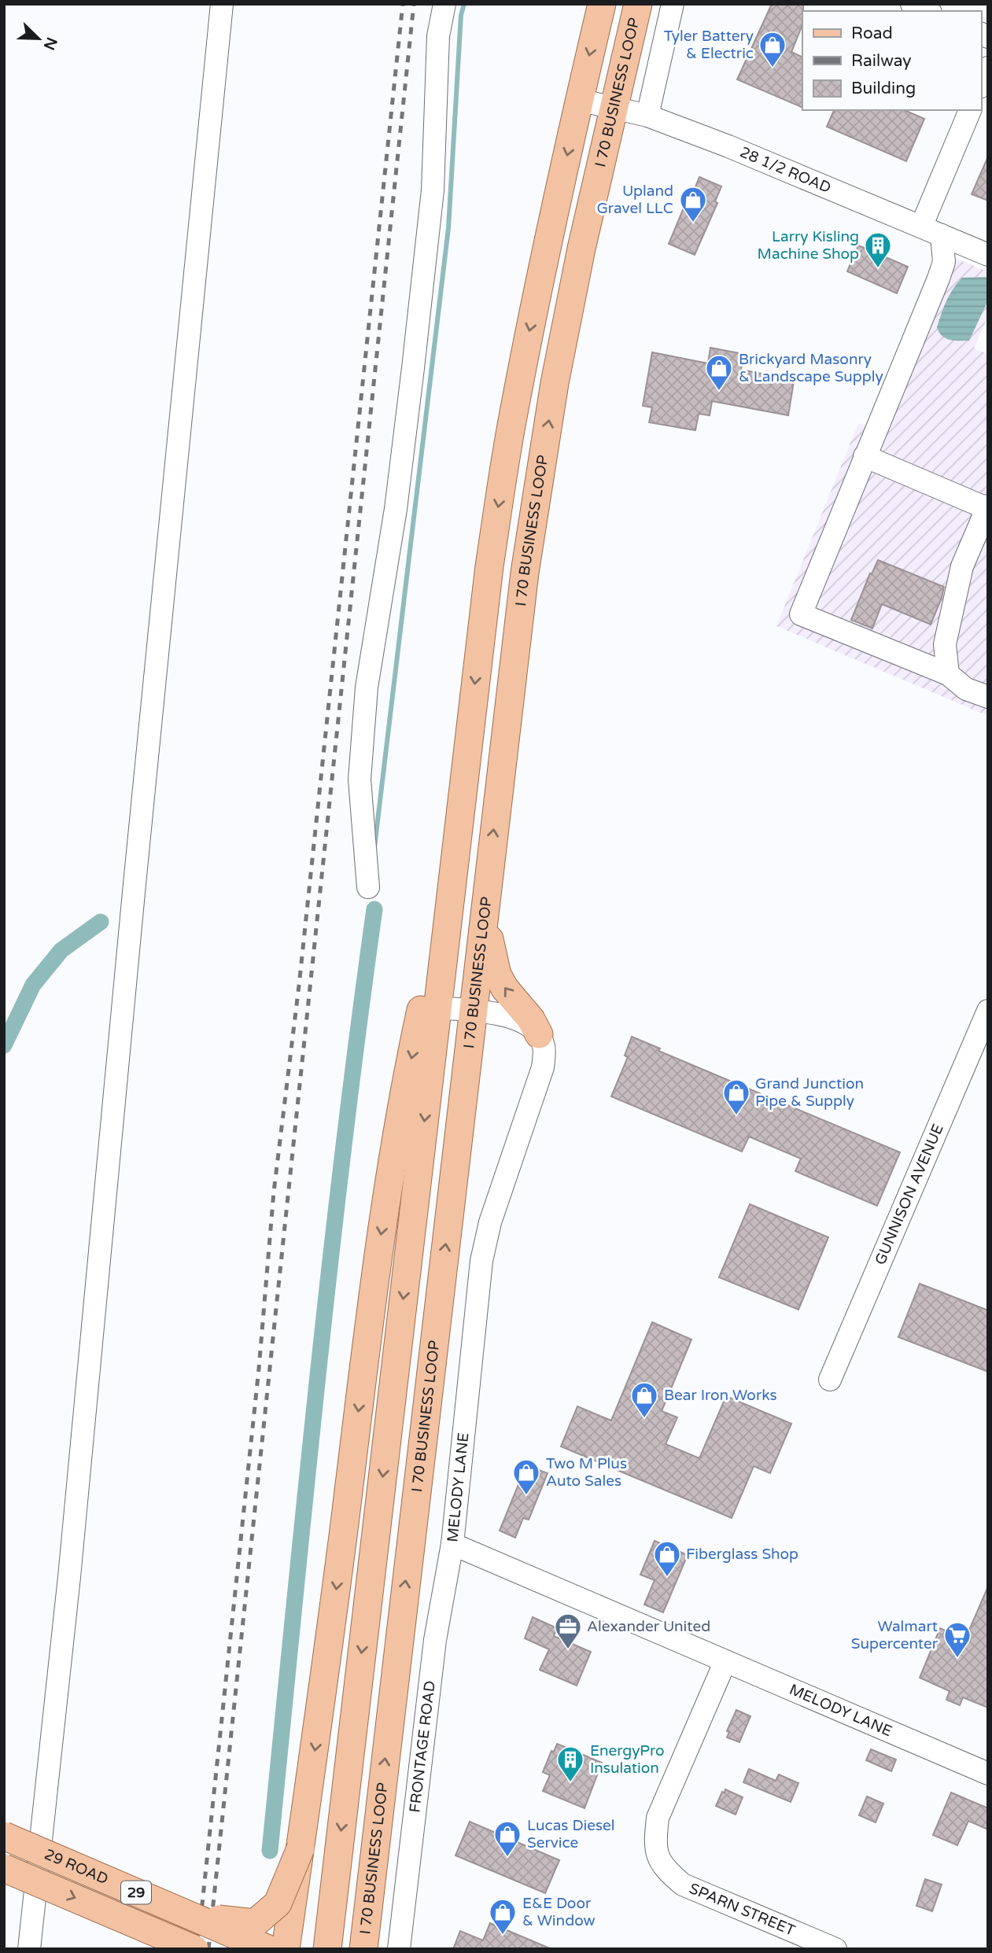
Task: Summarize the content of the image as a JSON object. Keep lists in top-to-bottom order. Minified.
{"streets":{"main road":["I 70 BUSINESS LOOP","29 ROAD","29"],"street":["28 1/2 ROAD","GUNNISON AVENUE","MELODY LANE","FRONTAGE ROAD","SPARN STREET"]},"crossings":[["I 70 BUSINESS LOOP","28 1/2 ROAD"],["MELODY LANE","FRONTAGE ROAD"],["MELODY LANE","SPARN STREET"]],"places":{"shop":["Tyler Battery & Electric","Upland Gravel LLC","Brickyard Masonry & Landscape Supply","Grand Junction Pipe & Supply","Bear Iron Works","Two M Plus Auto Sales","Fiberglass Shop","Lucas Diesel Service","E&E Door & Window"],"building":["Larry Kisling Machine Shop","EnergyPro Insulation"],"office":["Alexander United"],"supermarket":["Walmart Supercenter"]},"legend":["Road","Railway","Building"],"north":"bottom right"}
